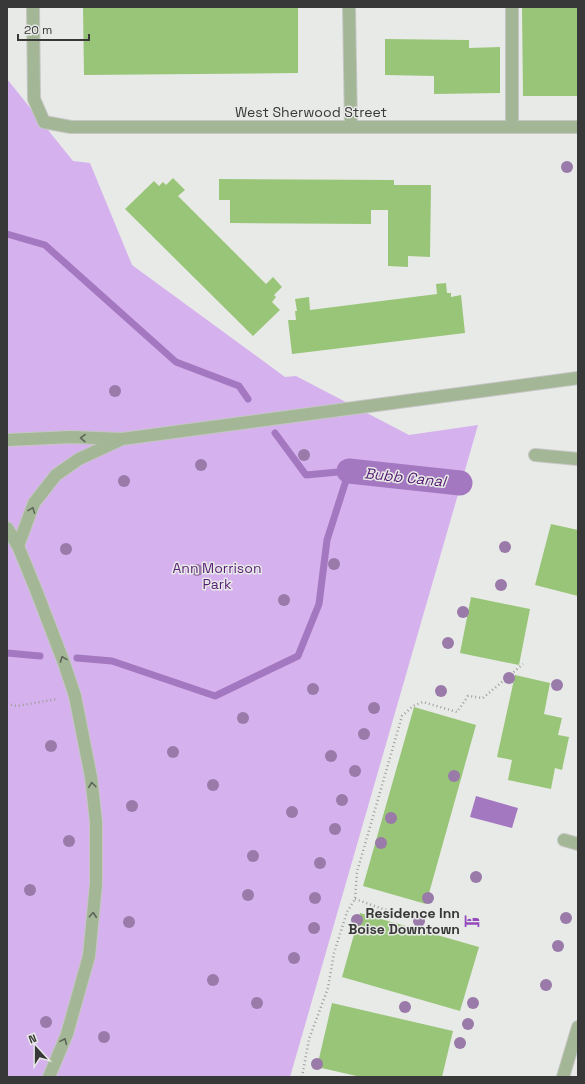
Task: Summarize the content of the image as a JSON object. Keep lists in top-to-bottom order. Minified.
{"streets":{"street":["West Sherwood Street"]},"water":["Bubb Canal"],"parks":["Ann Morrison Park"],"places":{"hotel":["Residence Inn Boise Downtown"]},"scale_bar":"20 m","north":"top"}
